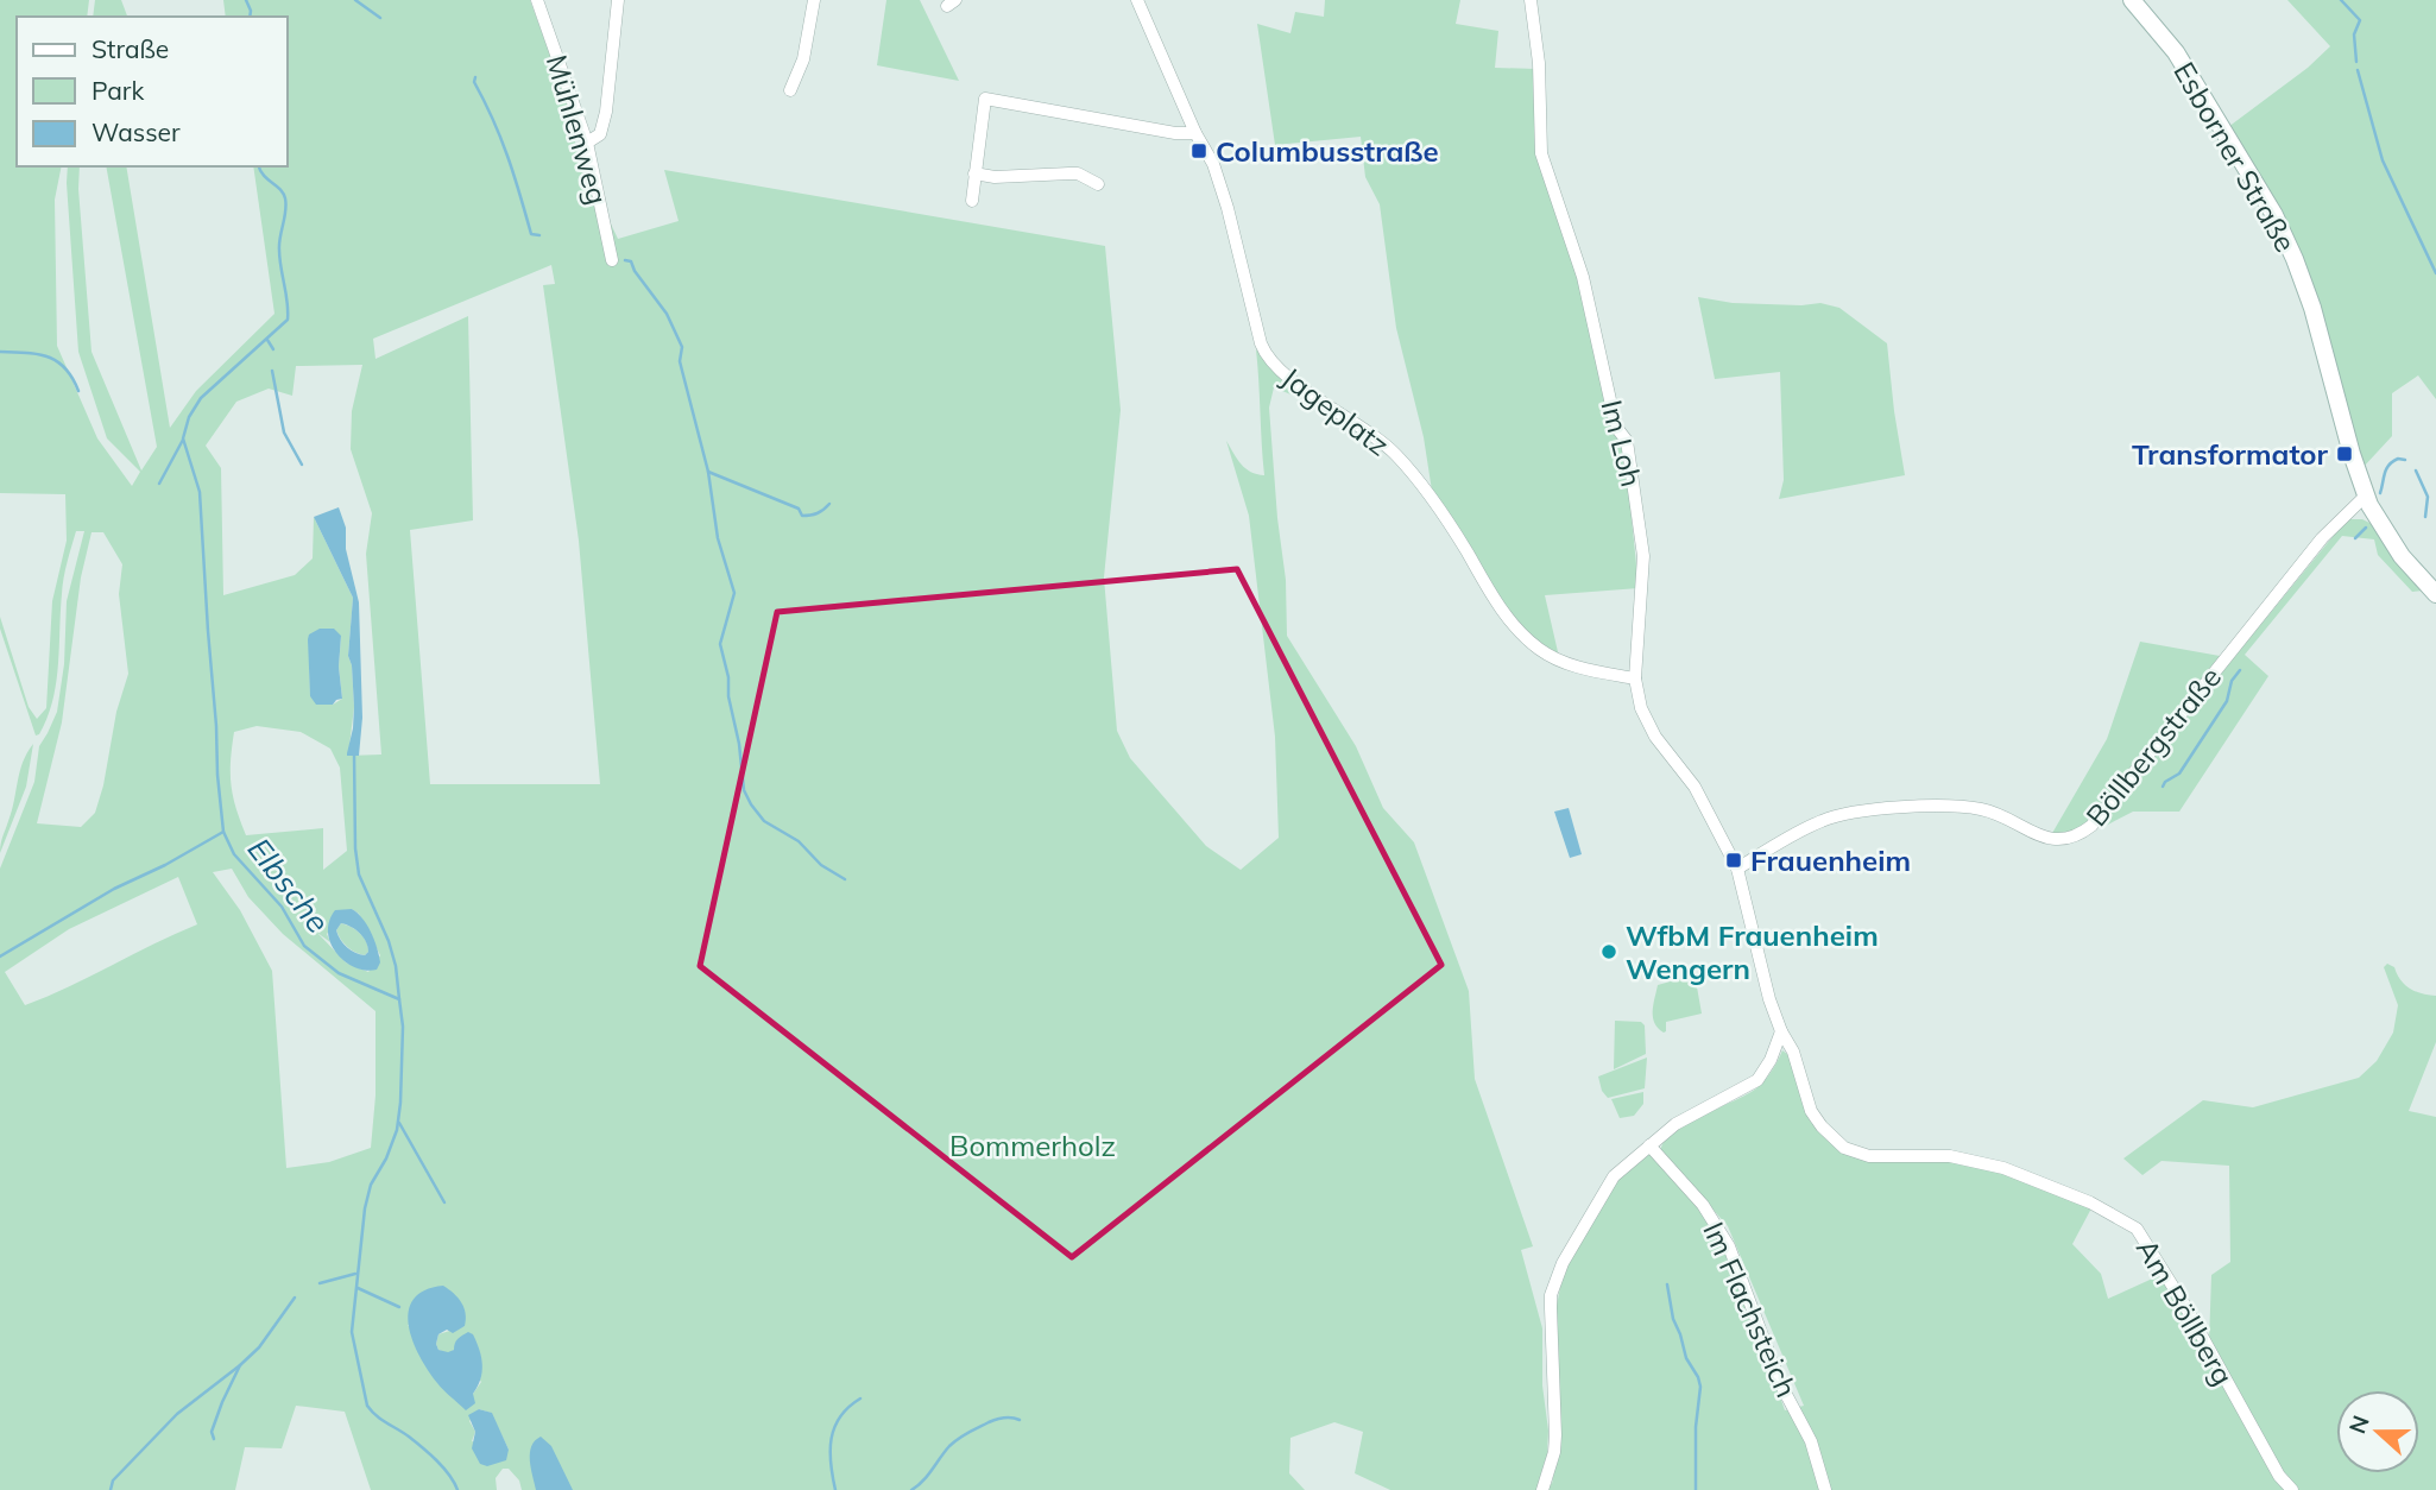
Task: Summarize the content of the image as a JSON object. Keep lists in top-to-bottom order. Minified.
{"streets":{"main road":["Esborner Straße"],"street":["Mühlenweg","Jageplatz","Im Loh","Böllbergstraße","Im Flachsteich","Am Böllberg"]},"crossings":[["Esborner Straße","Böllbergstraße"],["Jageplatz","Im Loh"],["Im Loh","Böllbergstraße"],["Im Loh","Am Böllberg"],["Böllbergstraße","Am Böllberg"]],"water":["Elbsche"],"parks":["Bommerholz"],"places":{"transit":["Columbusstraße","Transformator","Frauenheim"],"other":["WfbM Frauenheim Wengern"]},"legend":["Straße","Park","Wasser"],"north":"left"}
